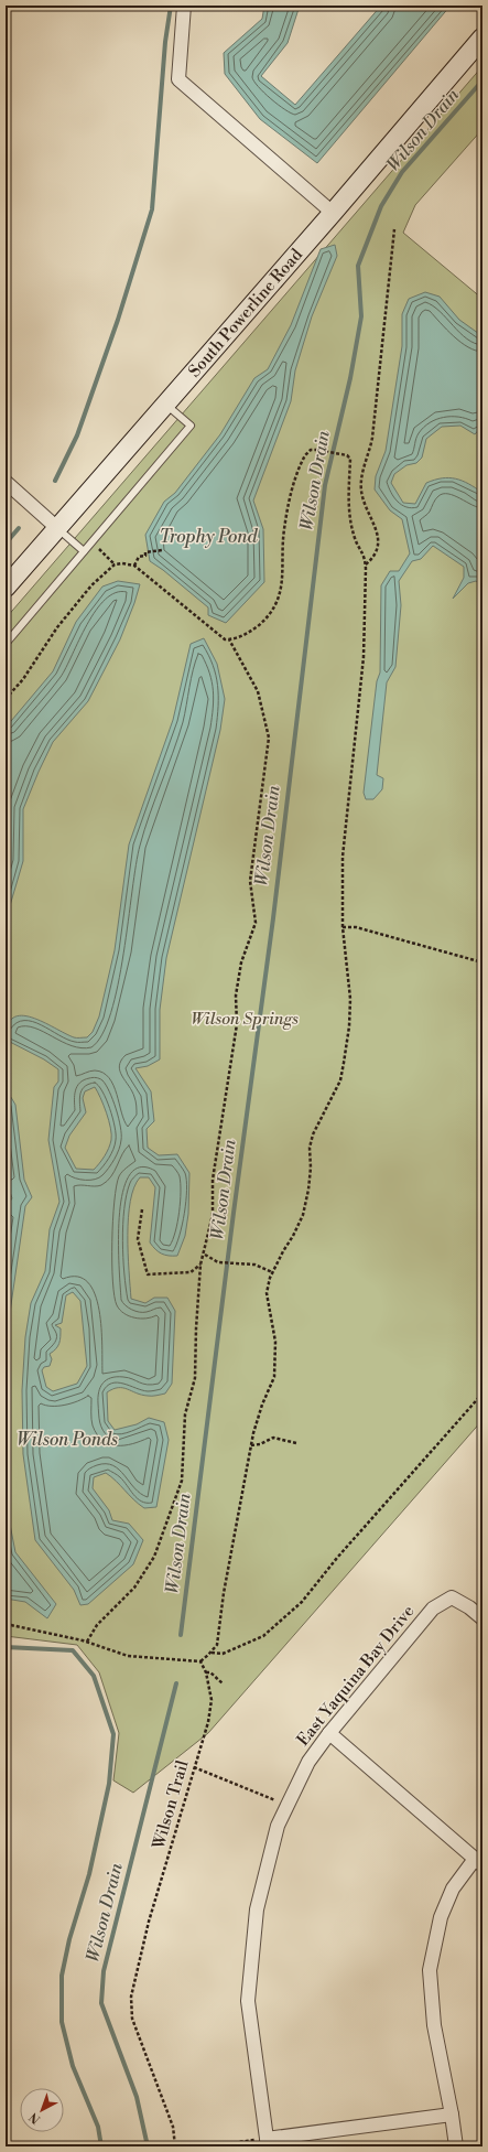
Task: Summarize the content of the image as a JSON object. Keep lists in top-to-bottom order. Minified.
{"streets":{"street":["South Powerline Road","East Yaquina Bay Drive"],"path":["Wilson Trail"]},"water":["Wilson Drain","Trophy Pond","Wilson Ponds"],"parks":["Wilson Springs"],"north":"bottom left"}
